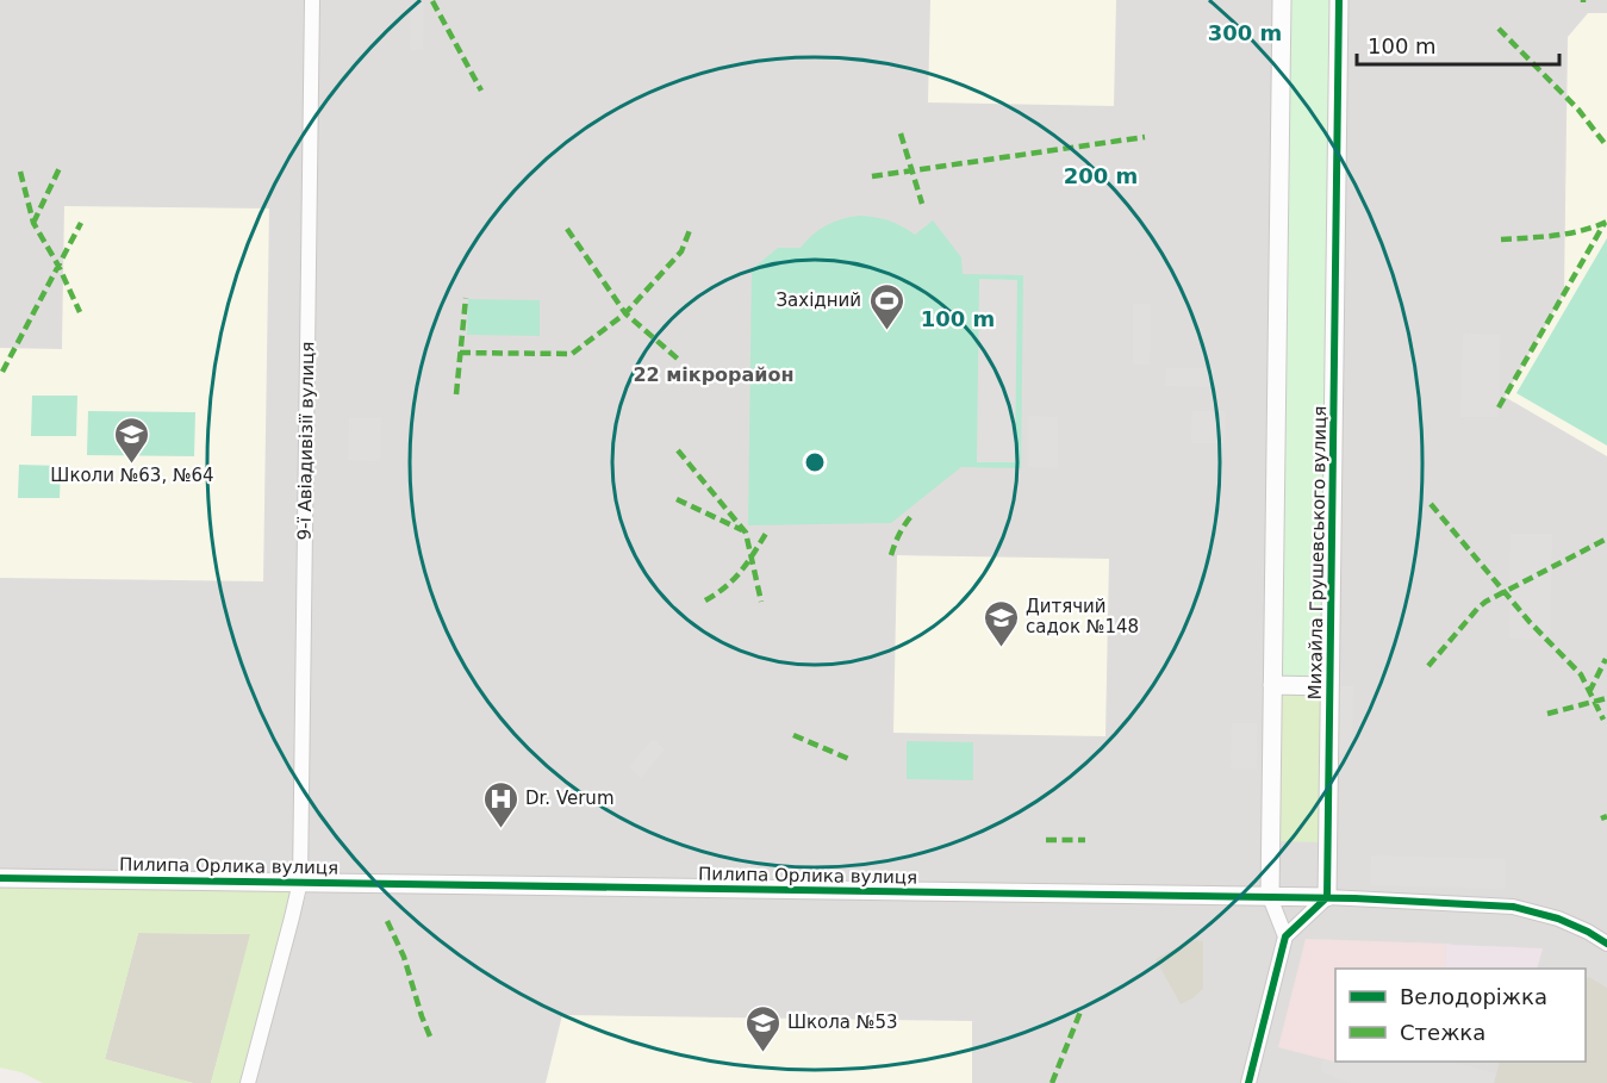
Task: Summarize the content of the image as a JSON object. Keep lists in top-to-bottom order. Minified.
{"streets":{"street":["9-ї Авіадивізії вулиця","Михайла Грушевського вулиця","Пилипа Орлика вулиця"]},"crossings":[["9-ї Авіадивізії вулиця","Пилипа Орлика вулиця"],["Михайла Грушевського вулиця","Пилипа Орлика вулиця"]],"districts":["22 мікрорайон"],"places":{"sports":["Західний"],"school or university":["Школи №63, №64","Дитячий садок №148","Школа №53"],"hospital":["Dr. Verum"]},"legend":["Велодоріжка","Стежка"],"scale_bar":"100 m","rings":["300 m","200 m","100 m"]}
